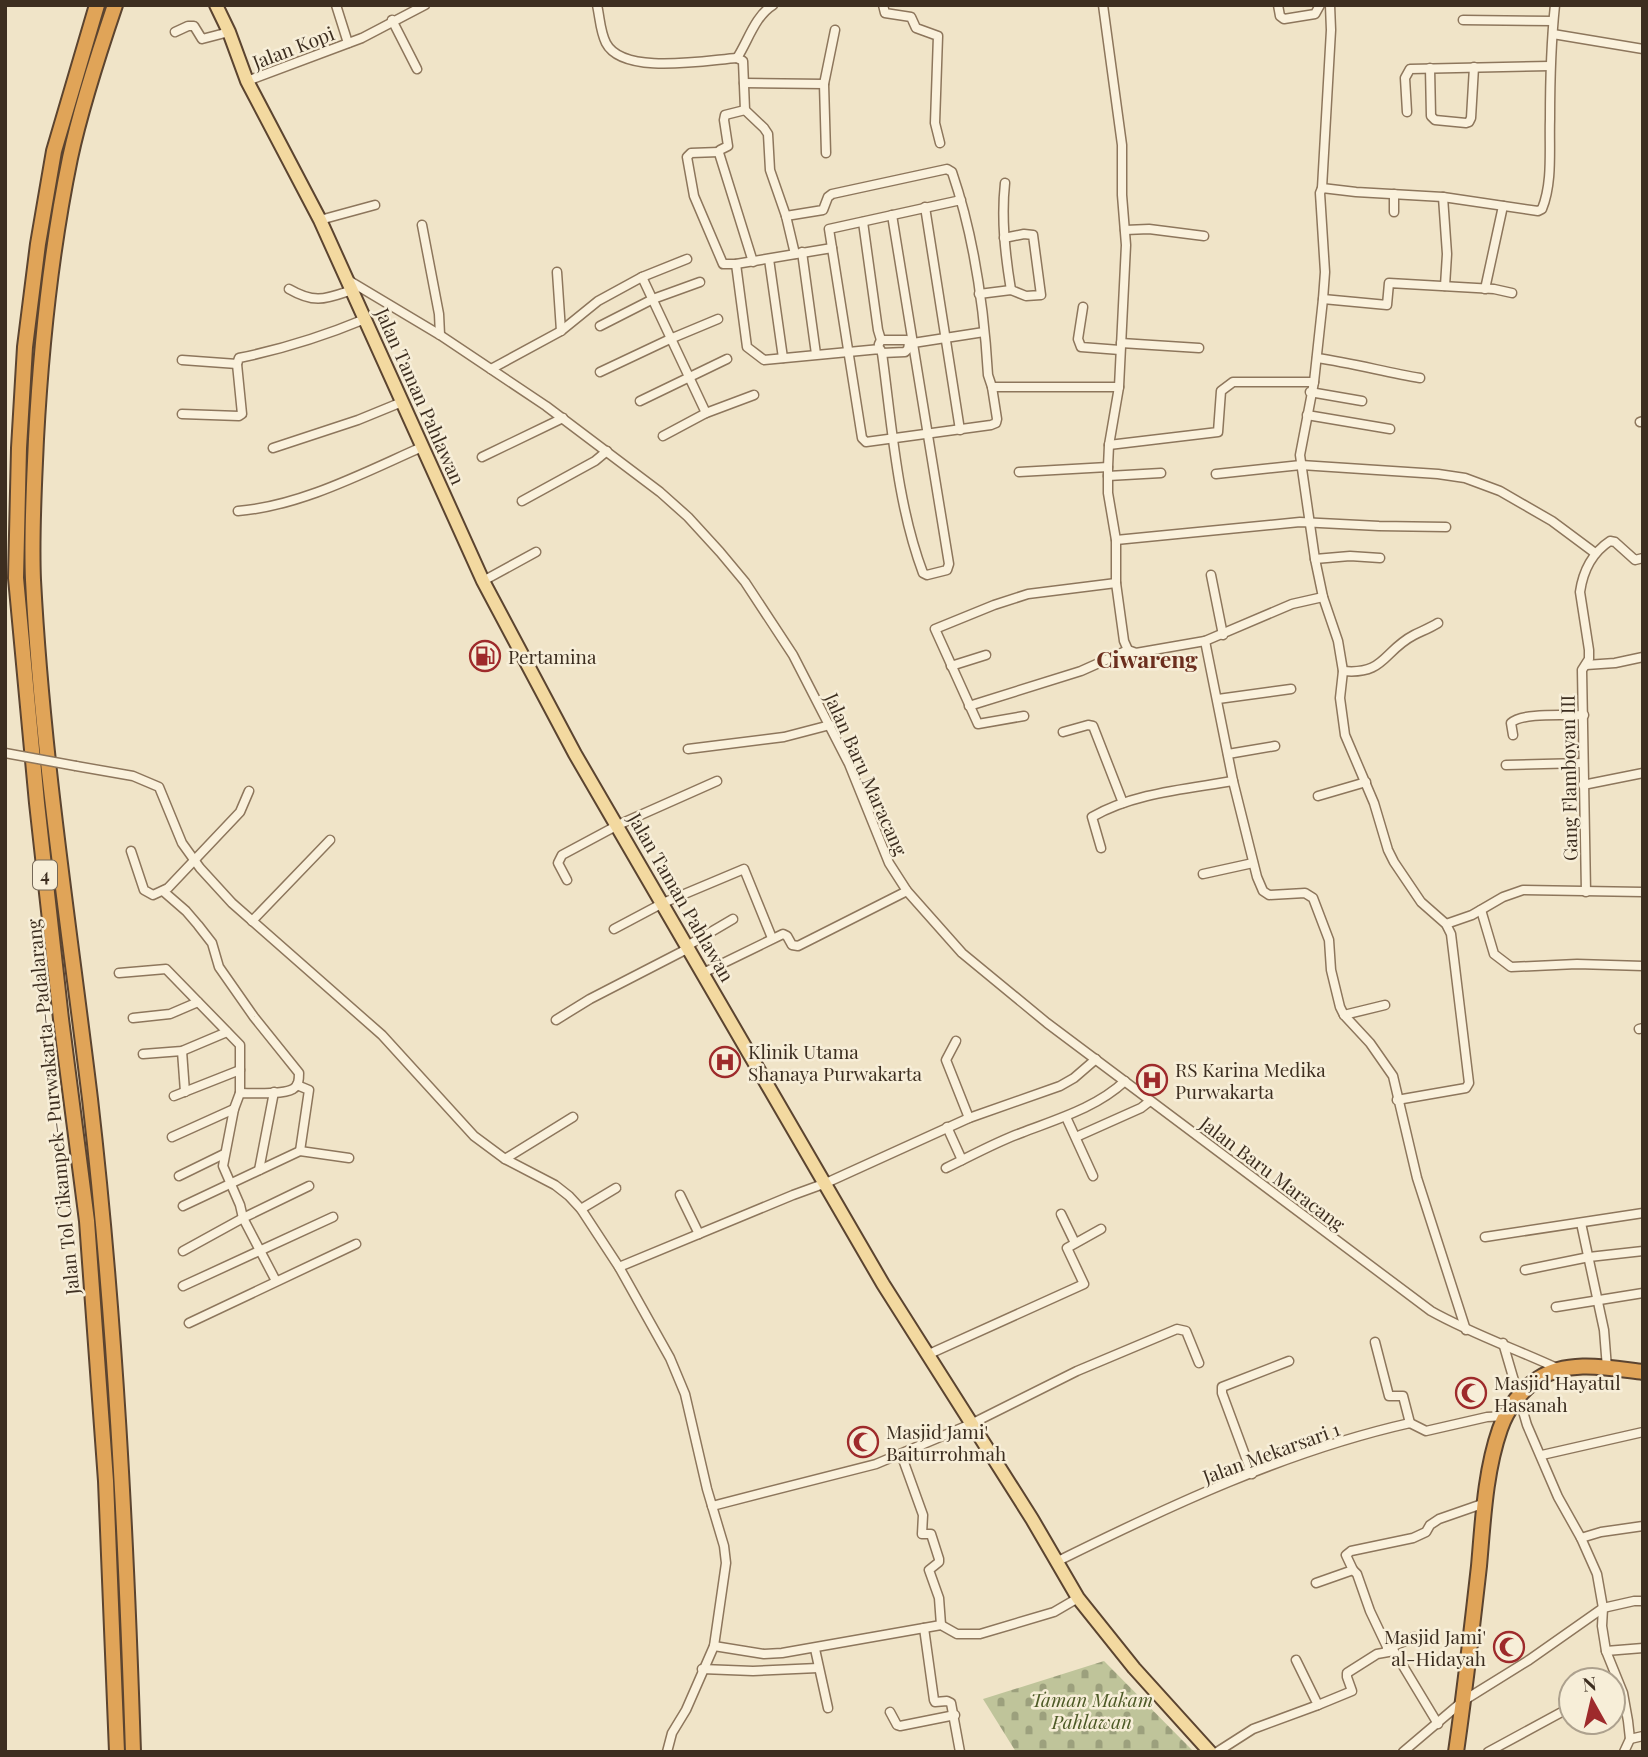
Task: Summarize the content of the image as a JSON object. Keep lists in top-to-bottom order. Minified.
{"streets":{"highway":["4","Jalan Tol Cikampek–Purwakarta–Padalarang"],"main road":["Jalan Taman Pahlawan"],"street":["Jalan Kopi","Jalan Baru Maracang","Gang Flamboyan III","Jalan Mekarsari 1"]},"crossings":[["Jalan Kopi","Jalan Taman Pahlawan"],["Jalan Taman Pahlawan","Jalan Baru Maracang"],["Jalan Taman Pahlawan","Jalan Mekarsari 1"]],"districts":["Ciwareng"],"parks":["Taman Makam Pahlawan"],"places":{"fuel station":["Pertamina"],"hospital":["Klinik Utama Shanaya Purwakarta","RS Karina Medika Purwakarta"],"mosque":["Masjid Hayatul Hasanah","Masjid Jami' Baiturrohmah","Masjid Jami' al-Hidayah"]},"north":"top"}
